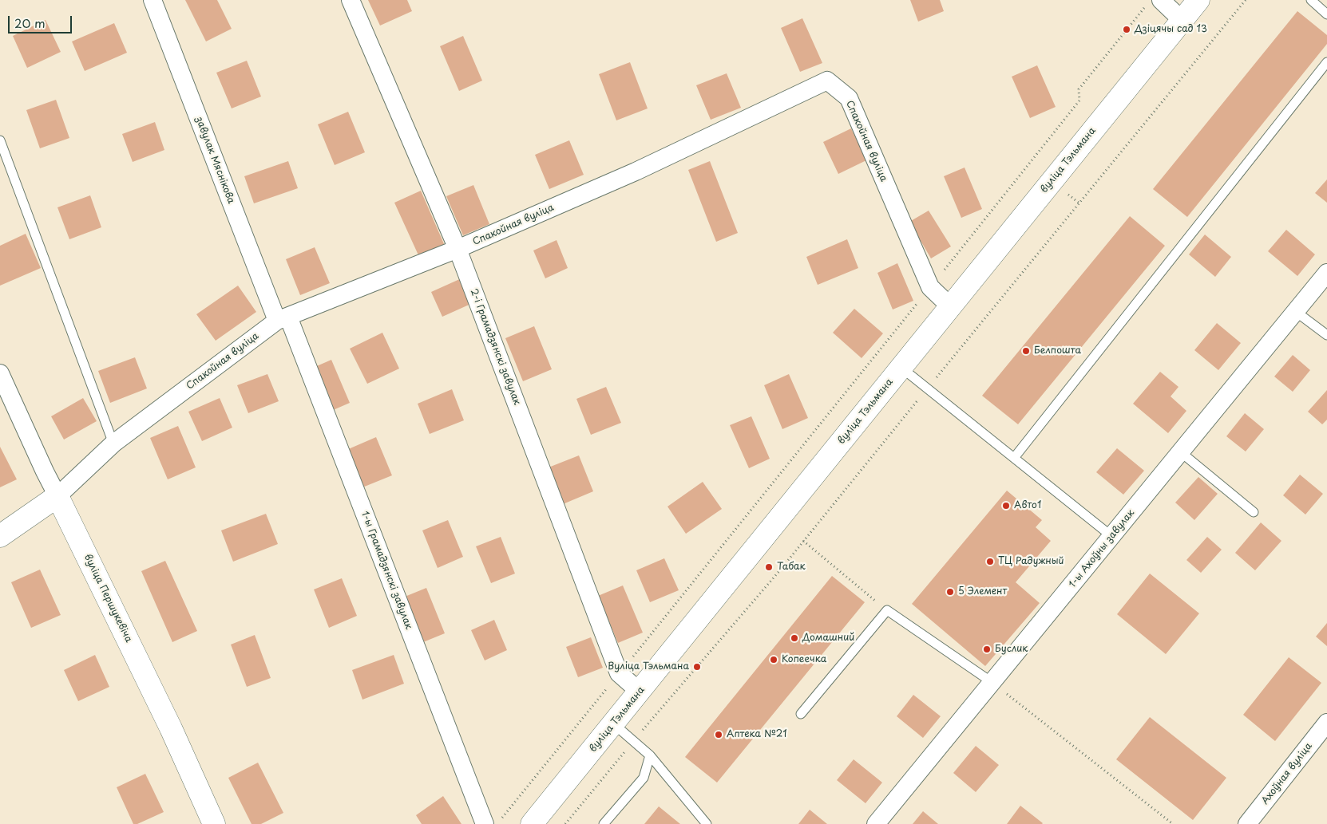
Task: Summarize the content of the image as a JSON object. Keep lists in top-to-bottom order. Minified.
{"streets":{"main road":["Спакойная вуліца","вуліца Тэльмана","вуліца Першукевіча"],"street":["завулак Мяснікова","2-і Грамадзянскі завулак","1-ы Ахоўны завулак","1-ы Грамадзянскі завулак","Ахоўная вуліца"]},"crossings":[["Спакойная вуліца","завулак Мяснікова"],["Спакойная вуліца","вуліца Тэльмана"],["Спакойная вуліца","2-і Грамадзянскі завулак"],["Спакойная вуліца","1-ы Грамадзянскі завулак"],["Спакойная вуліца","вуліца Першукевіча"],["завулак Мяснікова","1-ы Грамадзянскі завулак"],["вуліца Тэльмана","2-і Грамадзянскі завулак"]],"places":["Дзіцячы сад 13","Белпошта","Авто1","ТЦ Радужный","Табак","5 Элемент","Домашний","Буслик","Копеечка","Вуліца Тэльмана","Аптека №21"],"scale_bar":"20 m"}
